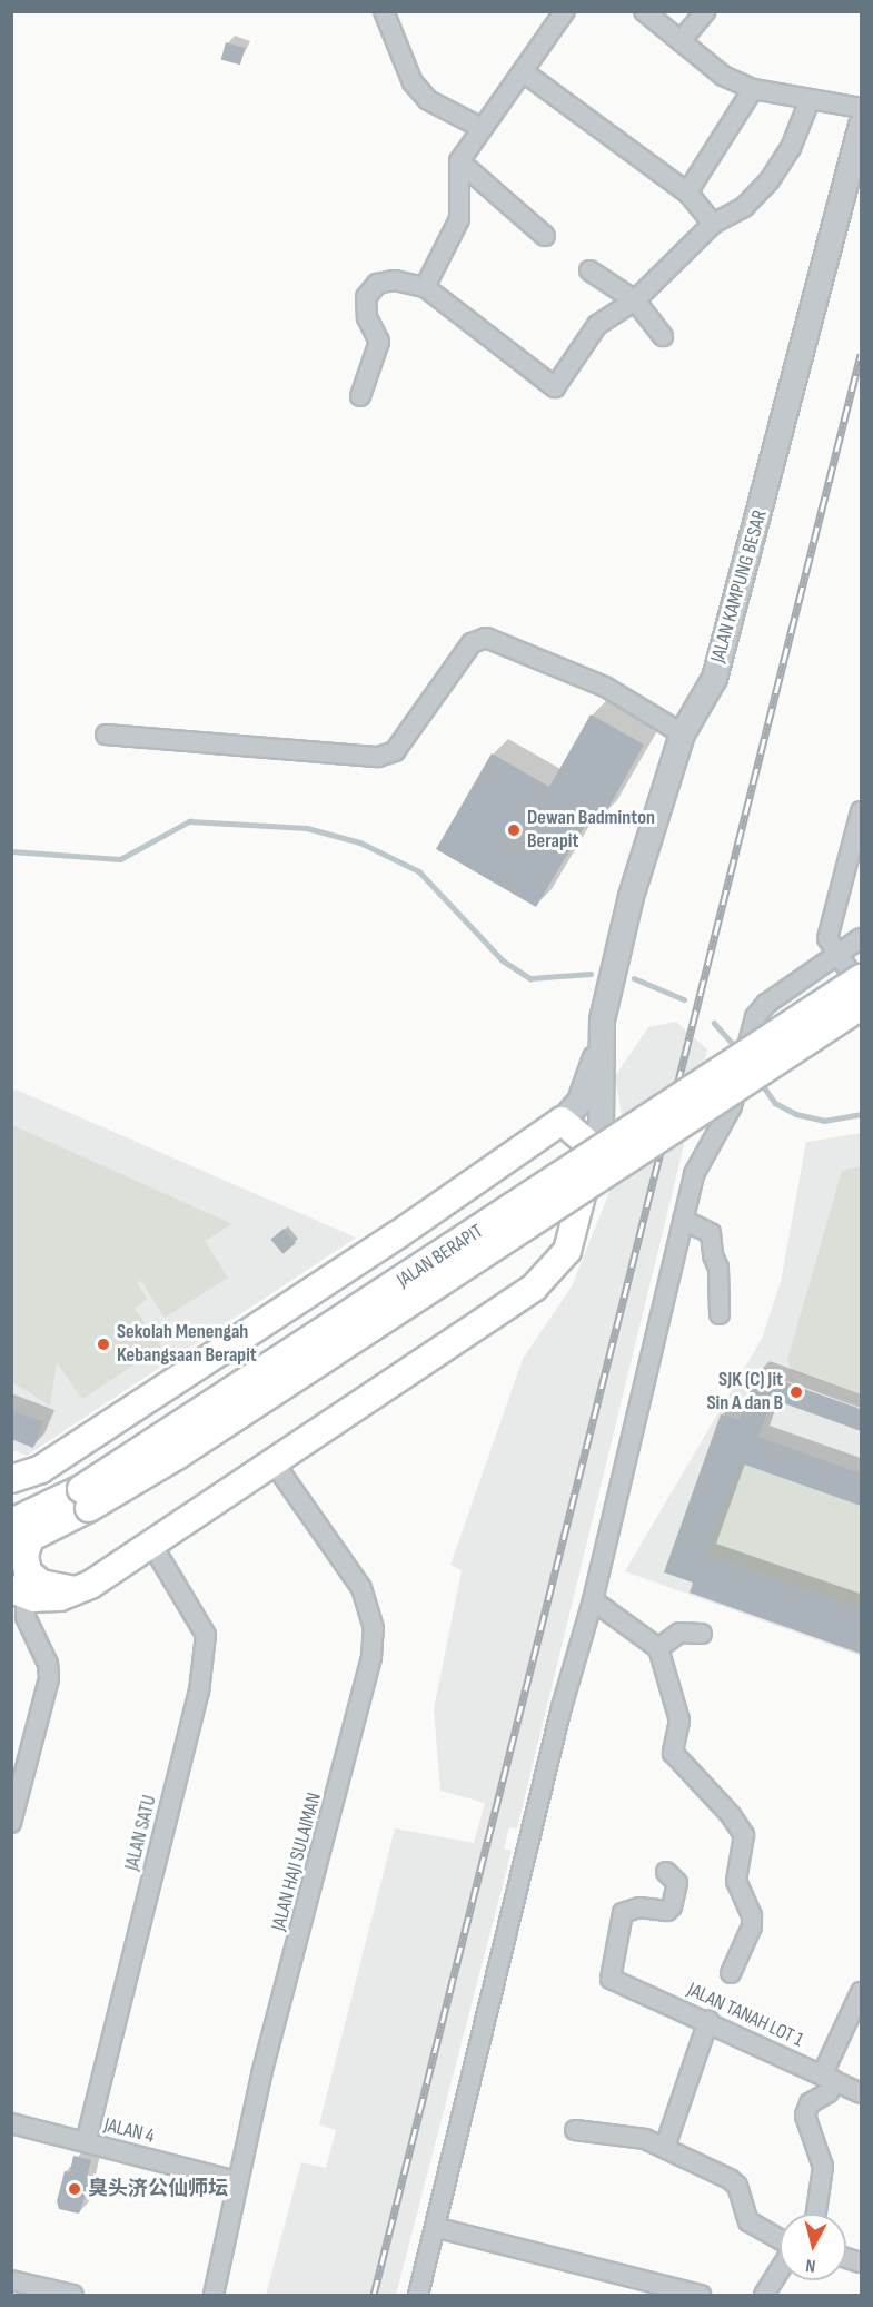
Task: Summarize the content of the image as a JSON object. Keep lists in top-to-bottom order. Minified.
{"streets":{"main road":["JALAN BERAPIT"],"street":["JALAN KAMPUNG BESAR","JALAN SATU","JALAN HAJI SULAIMAN","JALAN TANAH LOT 1","JALAN 4"]},"crossings":[["JALAN SATU","JALAN 4"],["JALAN HAJI SULAIMAN","JALAN 4"]],"places":["Dewan Badminton Berapit","Sekolah Menengah Kebangsaan Berapit","SJK (C) Jit Sin A dan B","臭头济公仙师坛"],"north":"bottom"}
